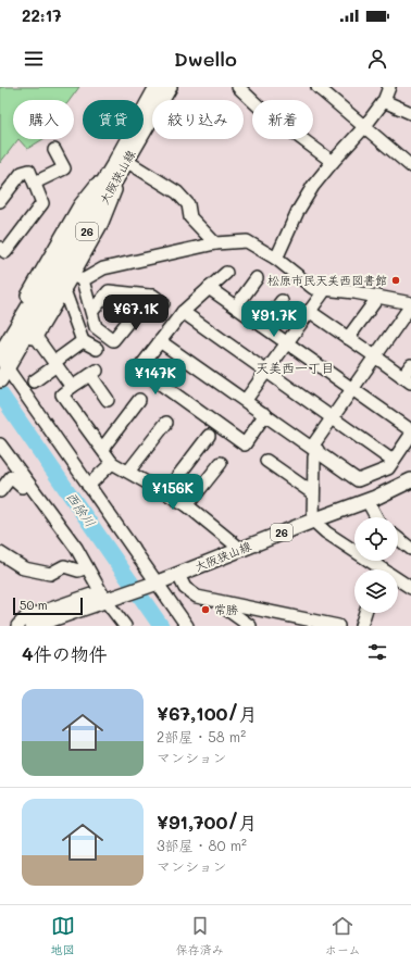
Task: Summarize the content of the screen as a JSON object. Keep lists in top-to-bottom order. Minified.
{"streets":{"main road":["大阪狭山線","26"]},"districts":["天美西一丁目"],"water":["西除川"],"places":["松原市民天美西図書館","常勝"],"scale_bar":"50 m","page":{"status":"22:17","header":"Dwello","chip":["購入","賃貸","絞り込み","新着"],"price":["¥67.1K","¥91.7K","¥147K","¥156K"],"scale":"50 m","heading":"4件の物件","list":[{"name":"¥67,100/月","note":"2部屋 · 58 m² · マンション"},{"name":"¥91,700/月","note":"3部屋 · 80 m² · マンション"}],"tabs":["地図","保存済み","ホーム"]}}
